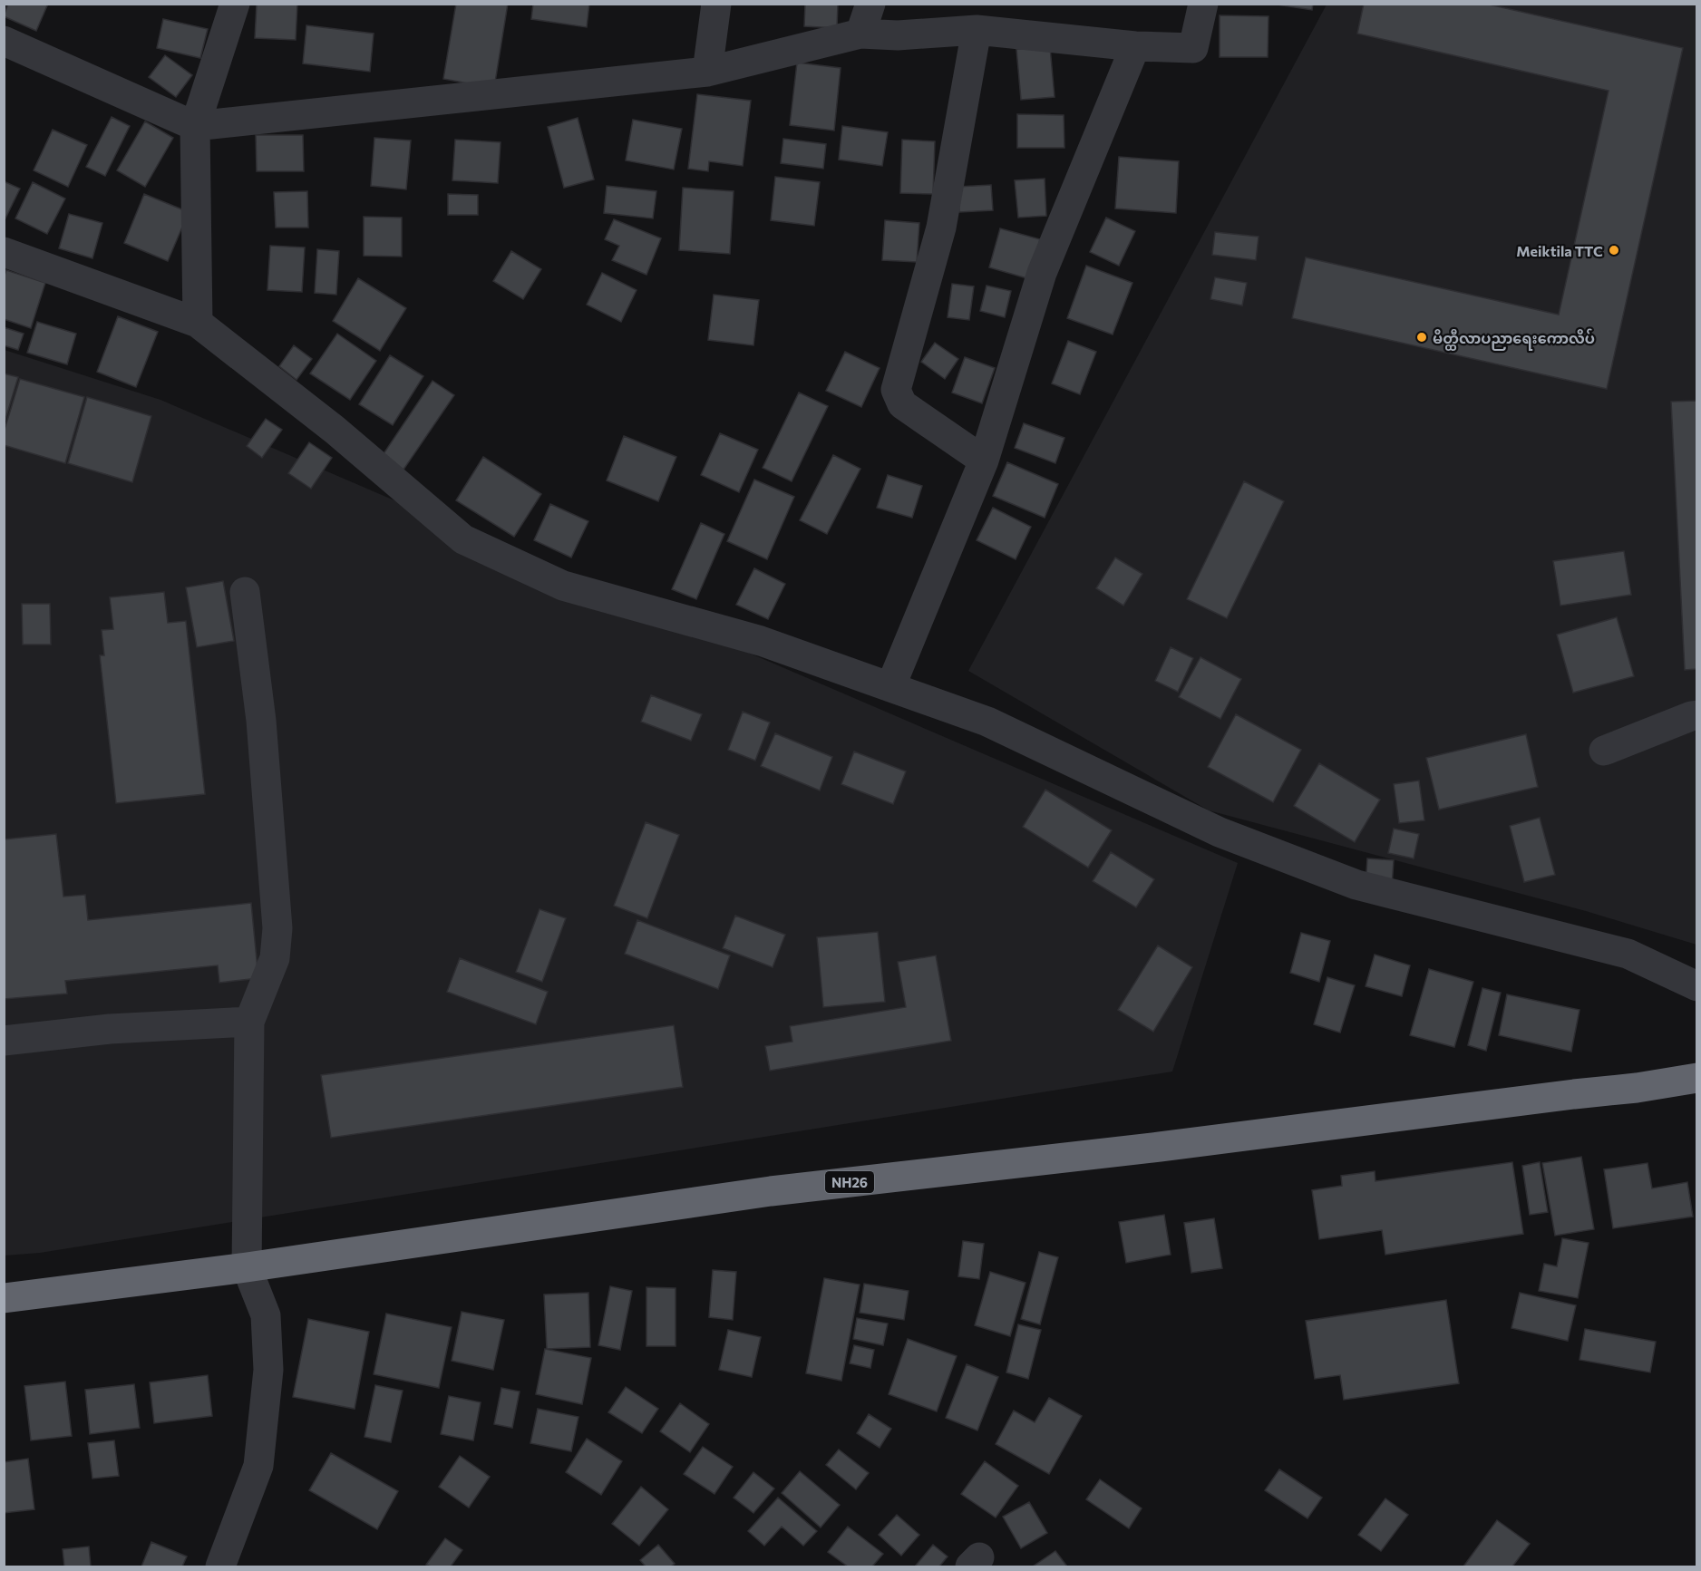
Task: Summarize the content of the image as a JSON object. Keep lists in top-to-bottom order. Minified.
{"streets":{"highway":["NH26"]},"places":["Meiktila TTC","မိတ္ထီလာပညာရေးကောလိပ်"]}
